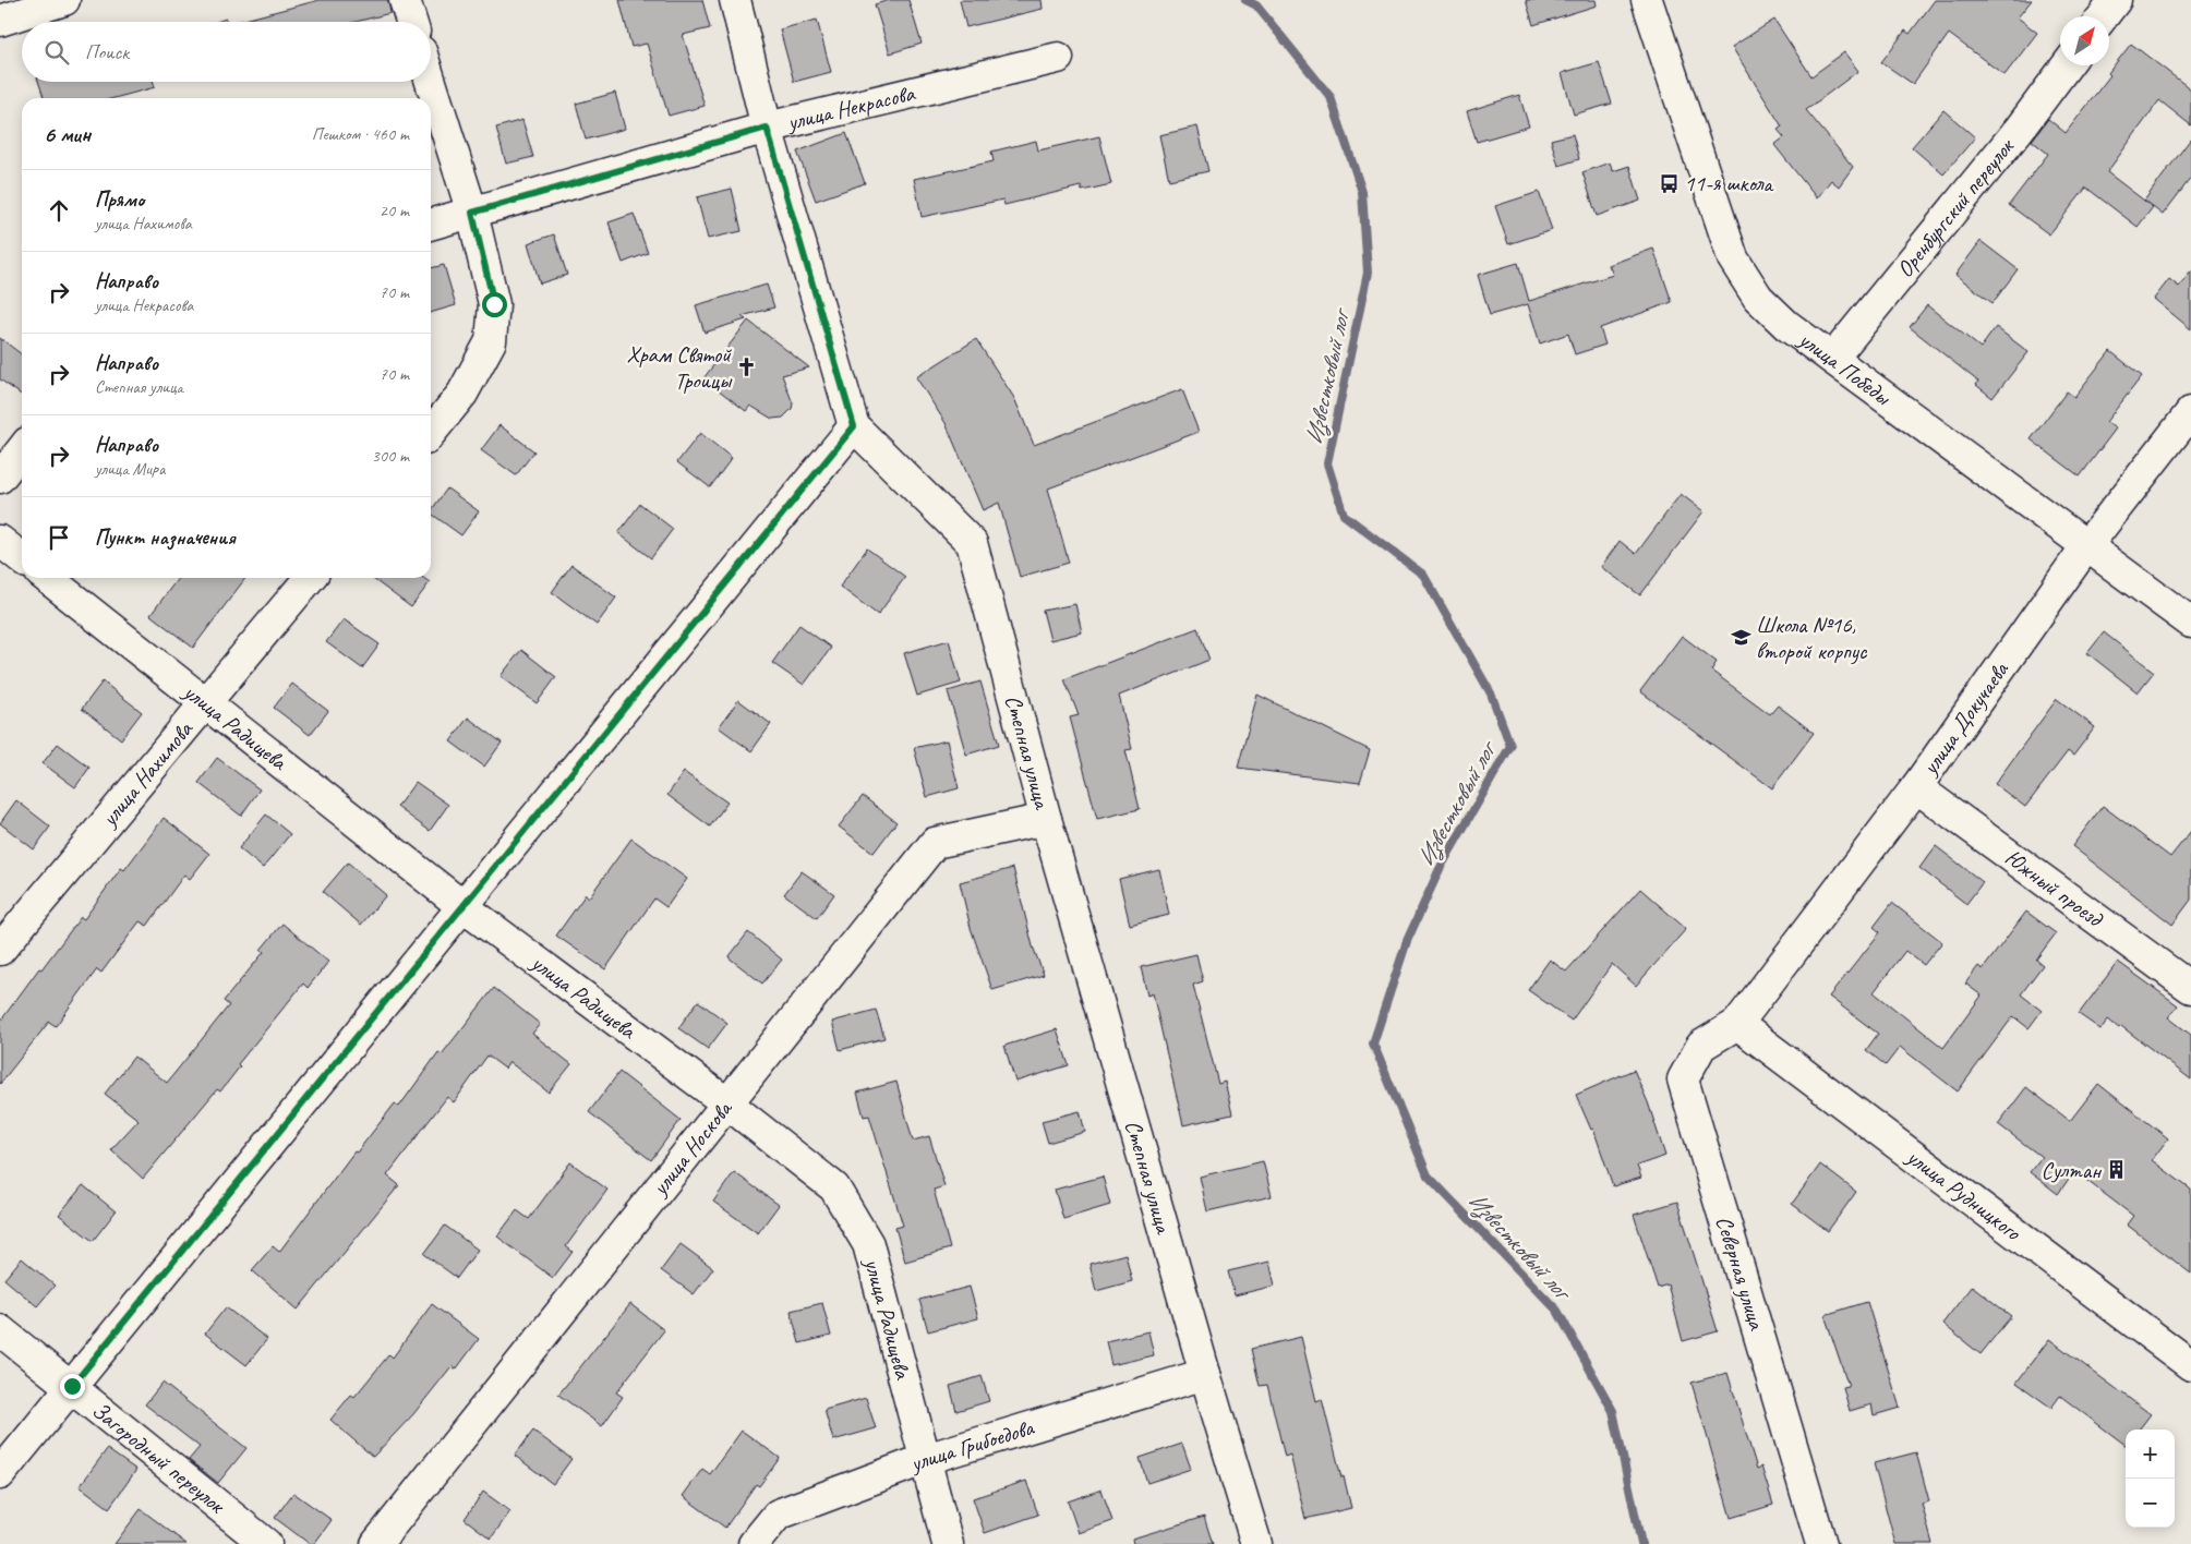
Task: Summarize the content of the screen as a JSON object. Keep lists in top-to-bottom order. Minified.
{"streets":{"street":["улица Некрасова","Оренбургский переулок","улица Победы","улица Докучаева","улица Радищева","Степная улица","улица Нахимова","Южный проезд","улица Носкова","улица Рудницкого","Северная улица","улица Грибоедова","Загородный переулок"]},"crossings":[["улица Некрасова","Степная улица"],["Оренбургский переулок","улица Победы"],["улица Победы","улица Докучаева"],["улица Докучаева","Южный проезд"],["улица Докучаева","улица Рудницкого"],["улица Докучаева","Северная улица"],["улица Радищева","улица Нахимова"],["улица Радищева","улица Носкова"],["улица Радищева","улица Грибоедова"],["Степная улица","улица Носкова"],["Степная улица","улица Грибоедова"],["улица Рудницкого","Северная улица"]],"water":["Известковый лог"],"places":{"bus stop":["11-я школа"],"church":["Храм Святой Троицы"],"school or university":["Школа №16, второй корпус"],"building":["Султан"]},"north":"top right","page":{"search":"Поиск","heading":["6 мин","Пешком · 460 m"],"list":[["Прямо","улица Нахимова","20 m"],["Направо","улица Некрасова","70 m"],["Направо","Степная улица","70 m"],["Направо","улица Мира","300 m"],"Пункт назначения"],"map_buttons":["+","−"]}}
